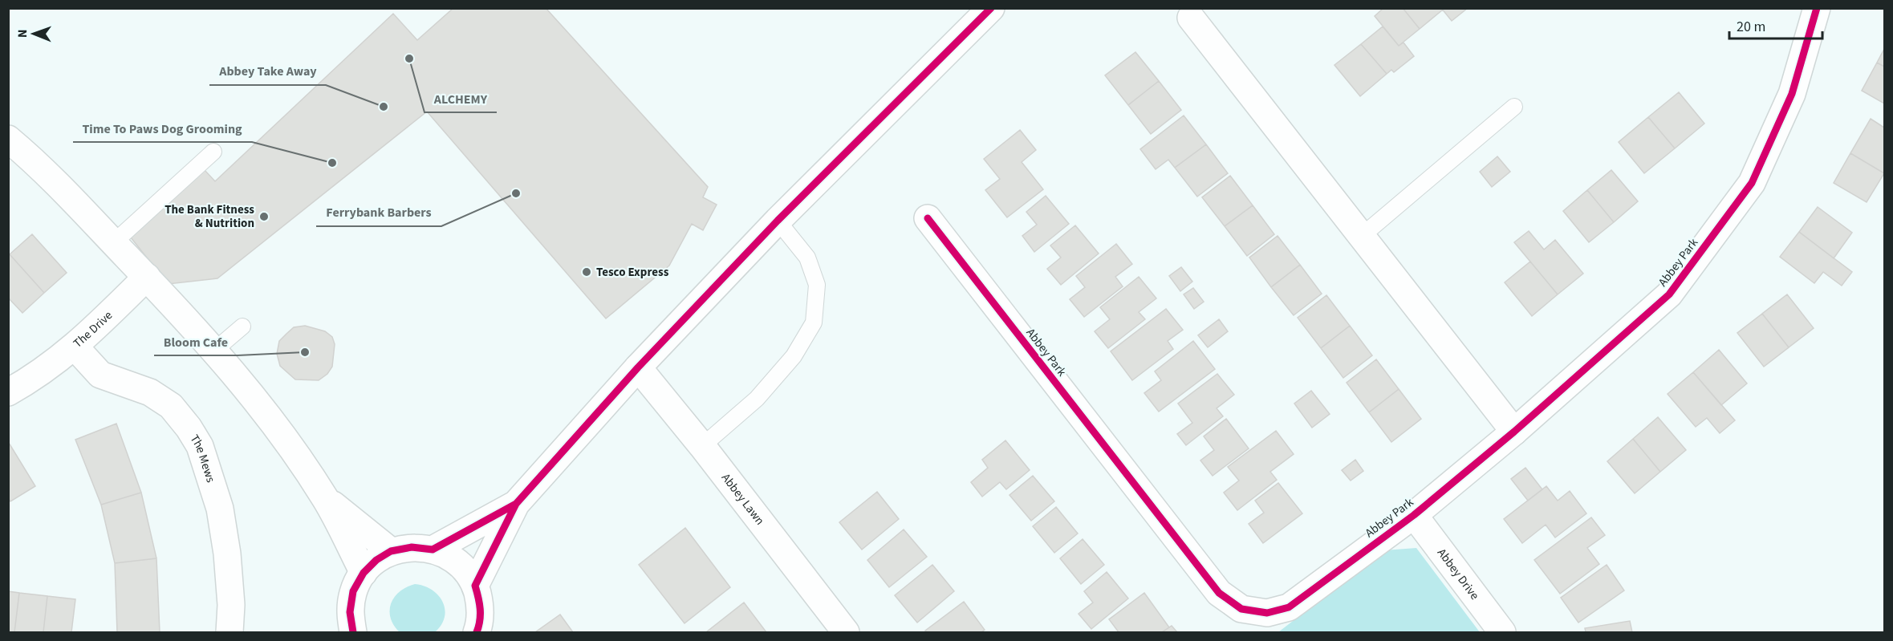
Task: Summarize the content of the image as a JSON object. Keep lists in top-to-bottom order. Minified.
{"streets":{"street":["Abbey Park","The Drive","The Mews","Abbey Lawn","Abbey Drive"]},"crossings":[["Abbey Park","Abbey Drive"],["The Drive","The Mews"]],"places":["ALCHEMY","Abbey Take Away","Time To Paws Dog Grooming","Ferrybank Barbers","The Bank Fitness & Nutrition","Tesco Express","Bloom Cafe"],"scale_bar":"20 m","north":"left"}
